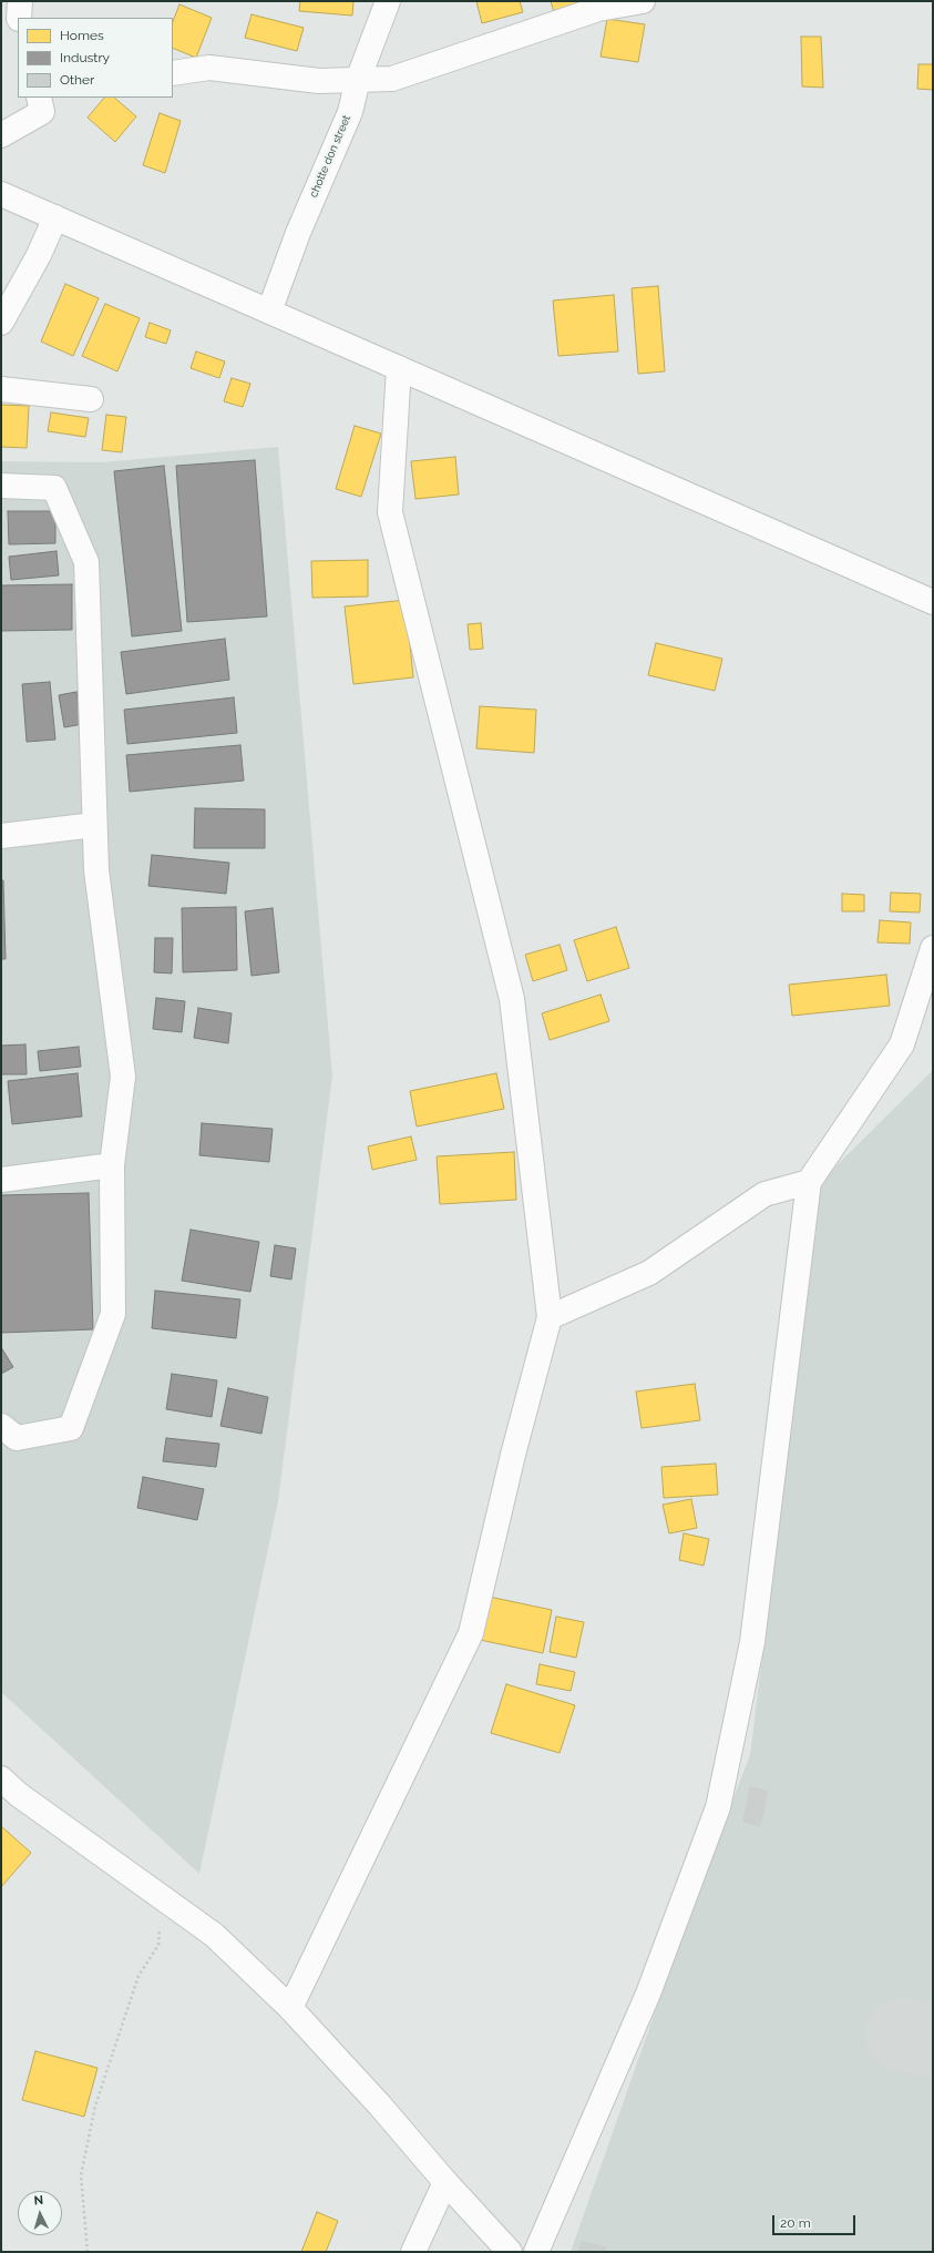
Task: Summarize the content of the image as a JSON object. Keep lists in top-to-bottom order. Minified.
{"streets":{"street":["chotte don street"]},"legend":["Homes","Industry","Other"],"scale_bar":"20 m","north":"top"}
